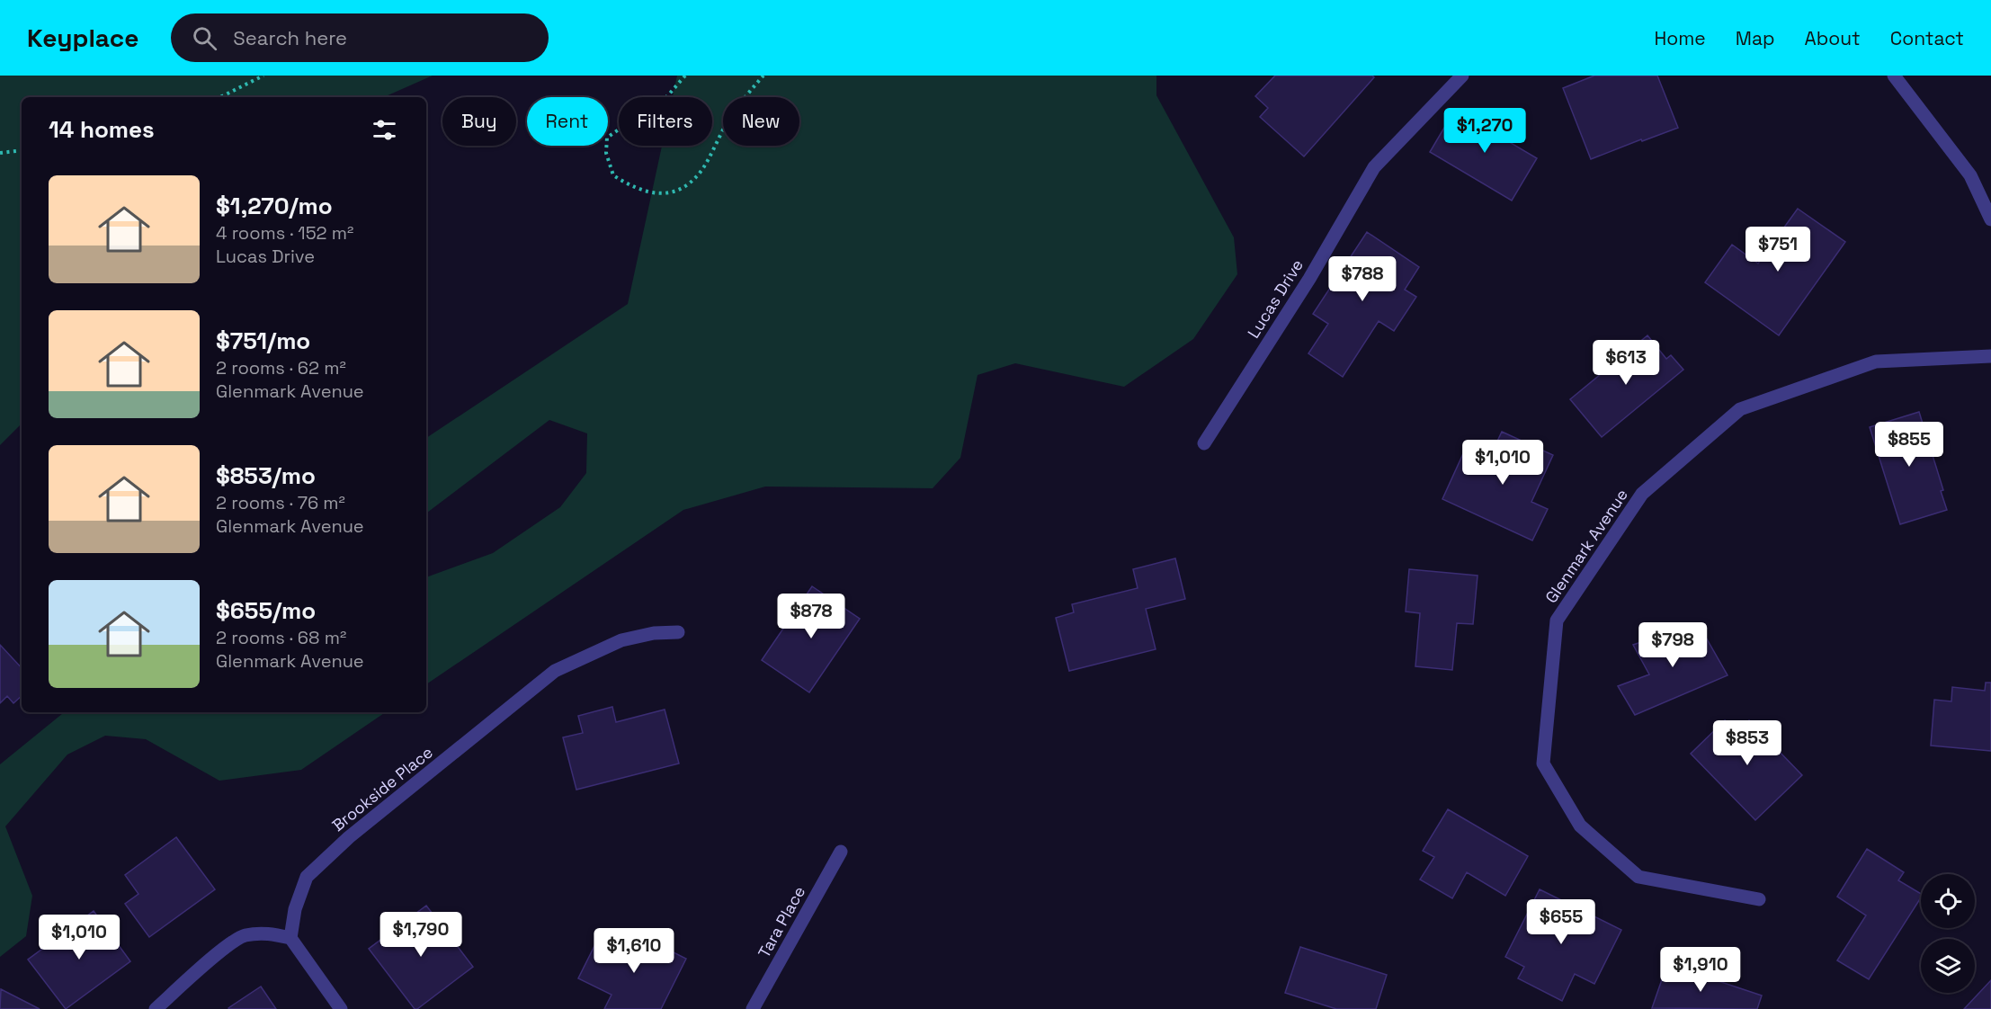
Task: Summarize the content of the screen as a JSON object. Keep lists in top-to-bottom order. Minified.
{"streets":{"street":["Lucas Drive","Glenmark Avenue","Brookside Place","Tara Place"]},"page":{"header":"Keyplace","search":"Search here","nav":["Home","Map","About","Contact"],"chip":["Buy","Rent","Filters","New"],"heading":"14 homes","price":["$1,270","$751","$788","$613","$855","$1,010","$878","$798","$853","$655","$1,790","$1,010","$1,610","$1,910"],"list":[{"name":"$1,270/mo","note":"4 rooms · 152 m² · Lucas Drive"},{"name":"$751/mo","note":"2 rooms · 62 m² · Glenmark Avenue"},{"name":"$853/mo","note":"2 rooms · 76 m² · Glenmark Avenue"},{"name":"$655/mo","note":"2 rooms · 68 m² · Glenmark Avenue"}]}}
